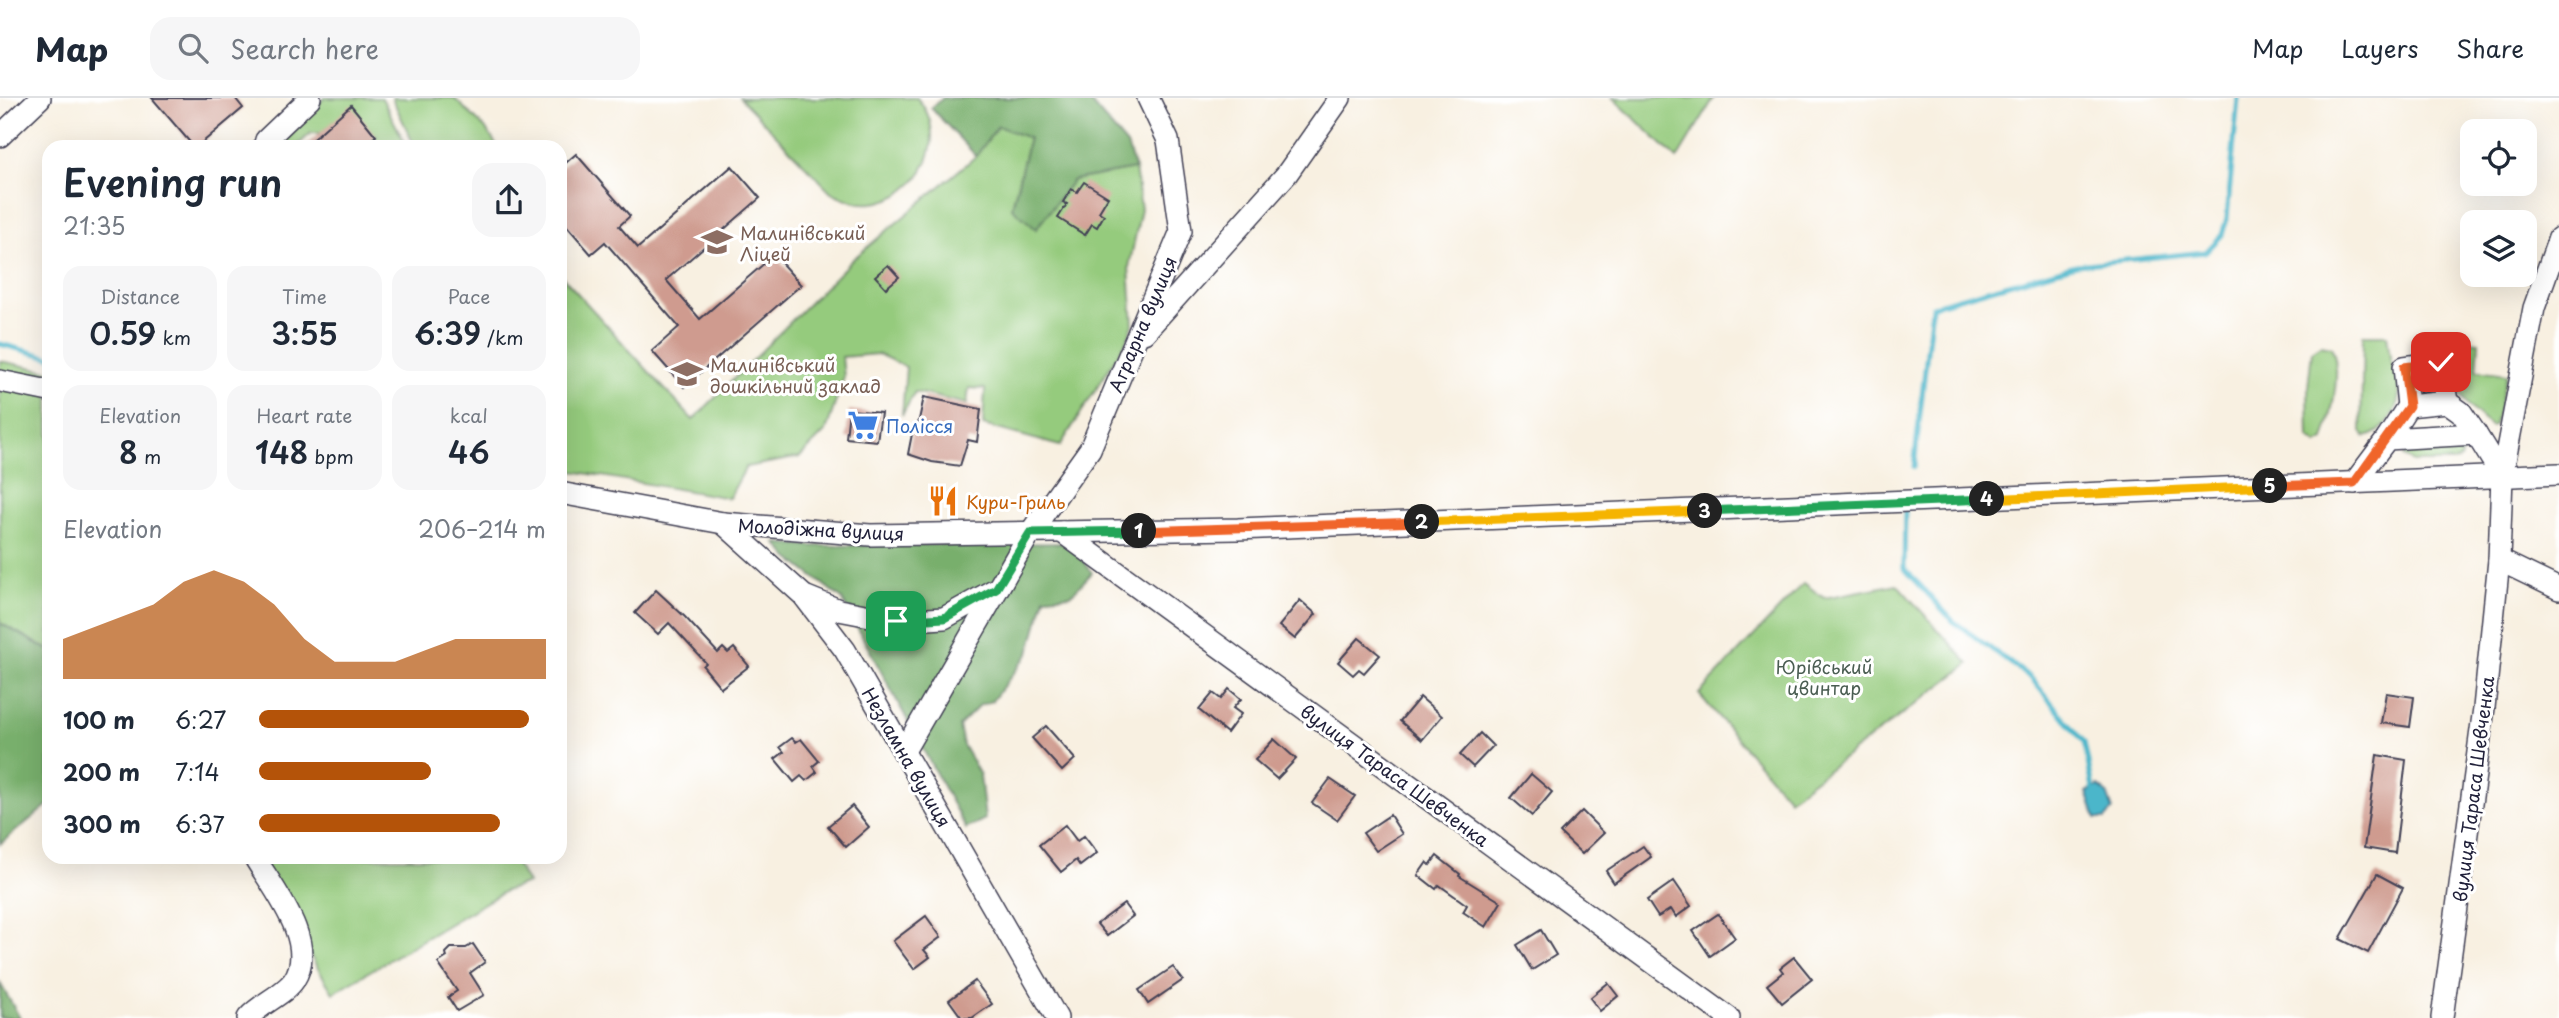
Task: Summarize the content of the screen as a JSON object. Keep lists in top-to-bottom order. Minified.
{"streets":{"street":["Аграрна вулиця","Молодіжна вулиця","Незламна вулиця","вулиця Тараса Шевченка"]},"crossings":[["Аграрна вулиця","Молодіжна вулиця"],["Аграрна вулиця","Незламна вулиця"],["Молодіжна вулиця","Незламна вулиця"],["Молодіжна вулиця","вулиця Тараса Шевченка"]],"parks":["Юрівський цвинтар"],"places":{"school or university":["Малинівський Ліцей","Малинівський дошкільний заклад"],"supermarket":["Полісся"],"restaurant":["Кури-Гриль"]},"page":{"header":"Map","search":"Search here","nav":["Map","Layers","Share"],"heading":["Evening run","21:35"],"stats":[["Distance","0.59 km"],["Time","3:55"],["Pace","6:39 /km"],["Elevation","8 m"],["Heart rate","148 bpm"],["kcal","46"]],"pins":["5","4","3","2","1"],"chart":["Elevation","206–214 m"],"list":[{"name":"100 m","note":"6:27"},{"name":"200 m","note":"7:14"},{"name":"300 m","note":"6:37"}]}}
